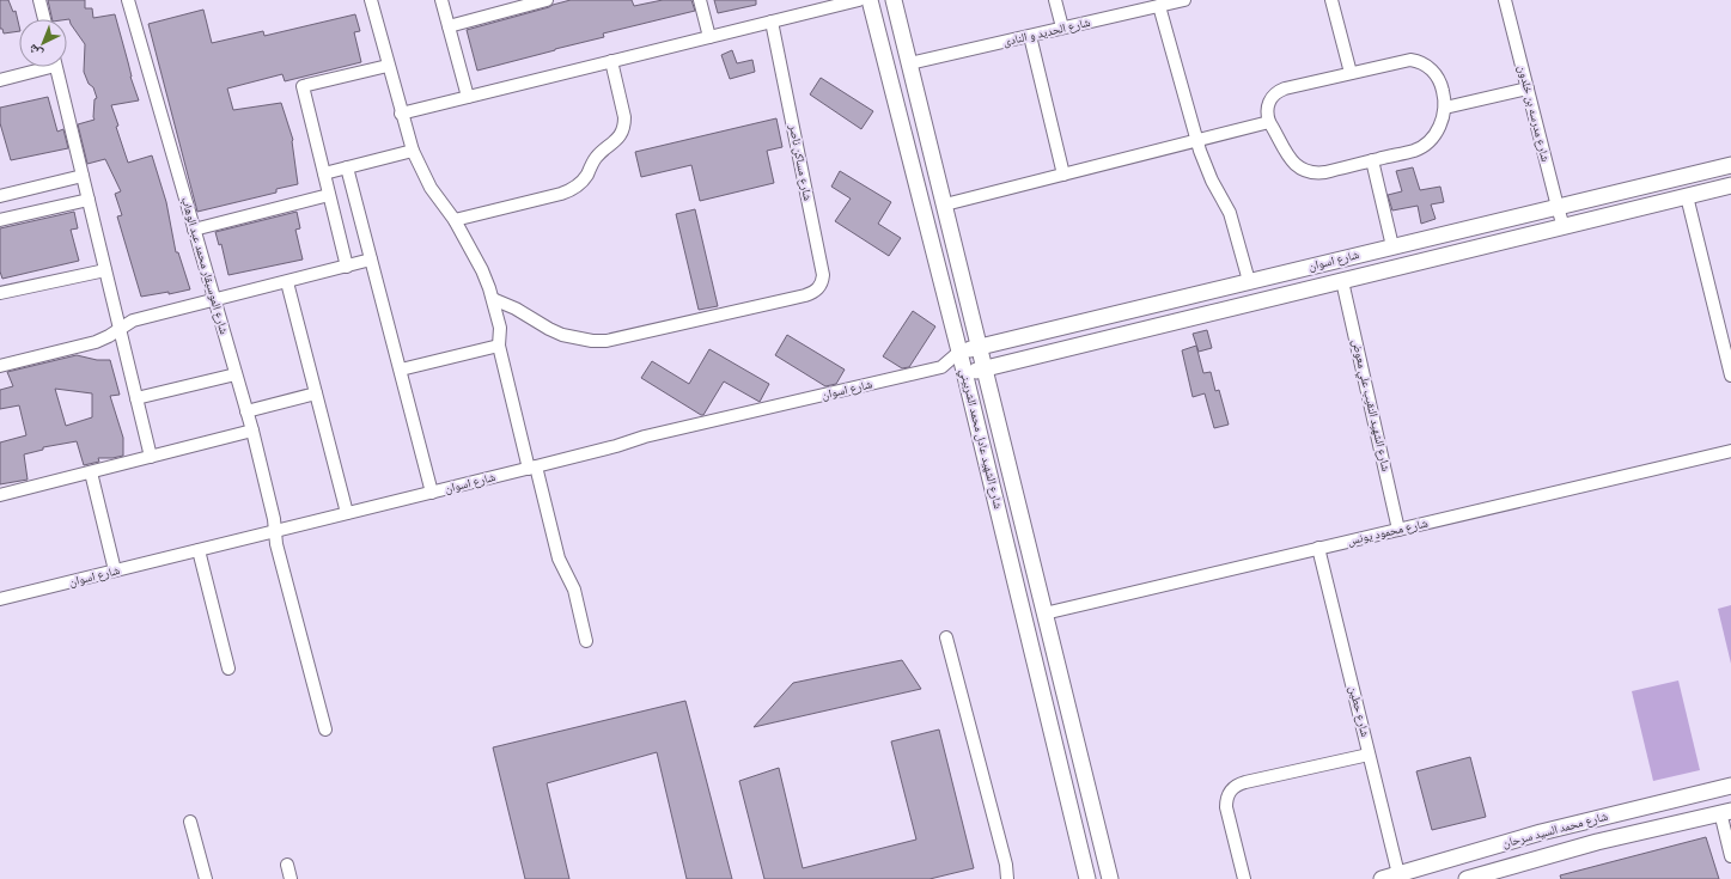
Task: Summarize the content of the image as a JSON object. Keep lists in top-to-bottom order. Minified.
{"streets":{"street":["شارع الحديد و النادى","شارع مدرسه بن خلدون","شارع مساكن ناصر","شارع اسوان","شارع الموسيقار محمد عبد الوهاب","شارع الشهيد النقيب علي معوض","شارع الشهيد عادل محمد الشربيني","شارع محمود يونس","شارع حطين","شارع محمد السيد سرحان"]},"crossings":[["شارع الحديد و النادى","شارع الشهيد عادل محمد الشربيني"],["شارع مدرسه بن خلدون","شارع اسوان"],["شارع اسوان","شارع الموسيقار محمد عبد الوهاب"],["شارع اسوان","شارع الشهيد النقيب علي معوض"],["شارع اسوان","شارع الشهيد عادل محمد الشربيني"],["شارع الشهيد النقيب علي معوض","شارع محمود يونس"],["شارع الشهيد عادل محمد الشربيني","شارع محمود يونس"],["شارع محمود يونس","شارع حطين"],["شارع حطين","شارع محمد السيد سرحان"]],"north":"bottom left"}
